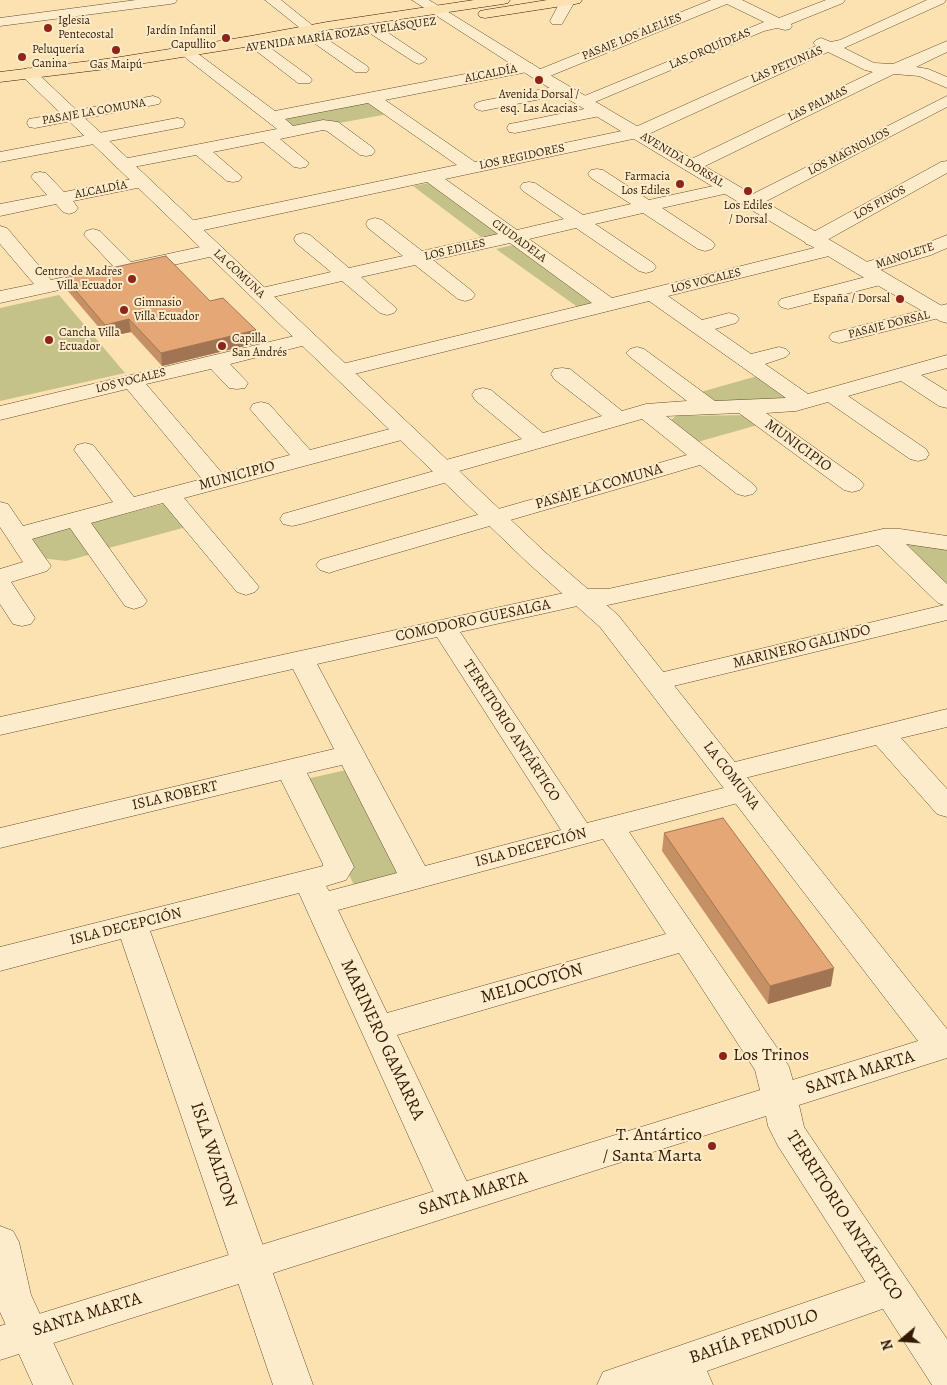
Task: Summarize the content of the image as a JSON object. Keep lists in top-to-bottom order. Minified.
{"streets":{"main road":["AVENIDA MARÍA ROZAS VELÁSQUEZ"],"street":["PASAJE LOS ALELÍES","LAS ORQUÍDEAS","LAS PETUNIAS","ALCALDÍA","LAS PALMAS","PASAJE LA COMUNA","LOS MAGNOLIOS","LOS REGIDORES","AVENIDA DORSAL","LOS PINOS","CIUDADELA","LOS EDILES","MANOLETE","LA COMUNA","LOS VOCALES","PASAJE DORSAL","MUNICIPIO","COMODORO GUESALGA","MARINERO GALINDO","TERRITORIO ANTÁRTICO","ISLA ROBERT","ISLA DECEPCIÓN","MELOCOTÓN","MARINERO GAMARRA","SANTA MARTA","ISLA WALTON","BAHÍA PENDULO"]},"crossings":[["AVENIDA MARÍA ROZAS VELÁSQUEZ","AVENIDA DORSAL"],["AVENIDA MARÍA ROZAS VELÁSQUEZ","LA COMUNA"],["PASAJE LOS ALELÍES","ALCALDÍA"],["PASAJE LOS ALELÍES","AVENIDA DORSAL"],["LAS ORQUÍDEAS","AVENIDA DORSAL"],["LAS PETUNIAS","LOS REGIDORES"],["LAS PETUNIAS","AVENIDA DORSAL"],["ALCALDÍA","AVENIDA DORSAL"],["ALCALDÍA","LA COMUNA"],["LAS PALMAS","AVENIDA DORSAL"],["PASAJE LA COMUNA","LA COMUNA"],["LOS MAGNOLIOS","AVENIDA DORSAL"],["LOS REGIDORES","AVENIDA DORSAL"],["LOS REGIDORES","CIUDADELA"],["LOS REGIDORES","LA COMUNA"],["AVENIDA DORSAL","LOS PINOS"],["AVENIDA DORSAL","LOS EDILES"],["AVENIDA DORSAL","MANOLETE"],["AVENIDA DORSAL","LOS VOCALES"],["AVENIDA DORSAL","PASAJE DORSAL"],["LOS PINOS","LOS VOCALES"],["CIUDADELA","LOS EDILES"],["CIUDADELA","LOS VOCALES"],["LOS EDILES","LA COMUNA"],["LA COMUNA","LOS VOCALES"],["LA COMUNA","MUNICIPIO"],["LA COMUNA","COMODORO GUESALGA"],["LA COMUNA","MARINERO GALINDO"],["LA COMUNA","ISLA DECEPCIÓN"],["LA COMUNA","SANTA MARTA"],["COMODORO GUESALGA","TERRITORIO ANTÁRTICO"],["TERRITORIO ANTÁRTICO","ISLA DECEPCIÓN"],["TERRITORIO ANTÁRTICO","MELOCOTÓN"],["TERRITORIO ANTÁRTICO","SANTA MARTA"],["TERRITORIO ANTÁRTICO","BAHÍA PENDULO"],["ISLA ROBERT","MARINERO GAMARRA"],["ISLA DECEPCIÓN","MARINERO GAMARRA"],["ISLA DECEPCIÓN","ISLA WALTON"],["MELOCOTÓN","MARINERO GAMARRA"],["MARINERO GAMARRA","SANTA MARTA"],["SANTA MARTA","ISLA WALTON"]],"places":["Iglesia Pentecostal","Jardín Infantil Capullito","Gas Maipú","Peluquería Canina","Avenida Dorsal / esq. Las Acacias","Farmacia Los Ediles","Los Ediles / Dorsal","Centro de Madres Villa Ecuador","España / Dorsal","Gimnasio Villa Ecuador","Cancha Villa Ecuador","Capilla San Andrés","Los Trinos","T. Antártico / Santa Marta"],"north":"left"}
